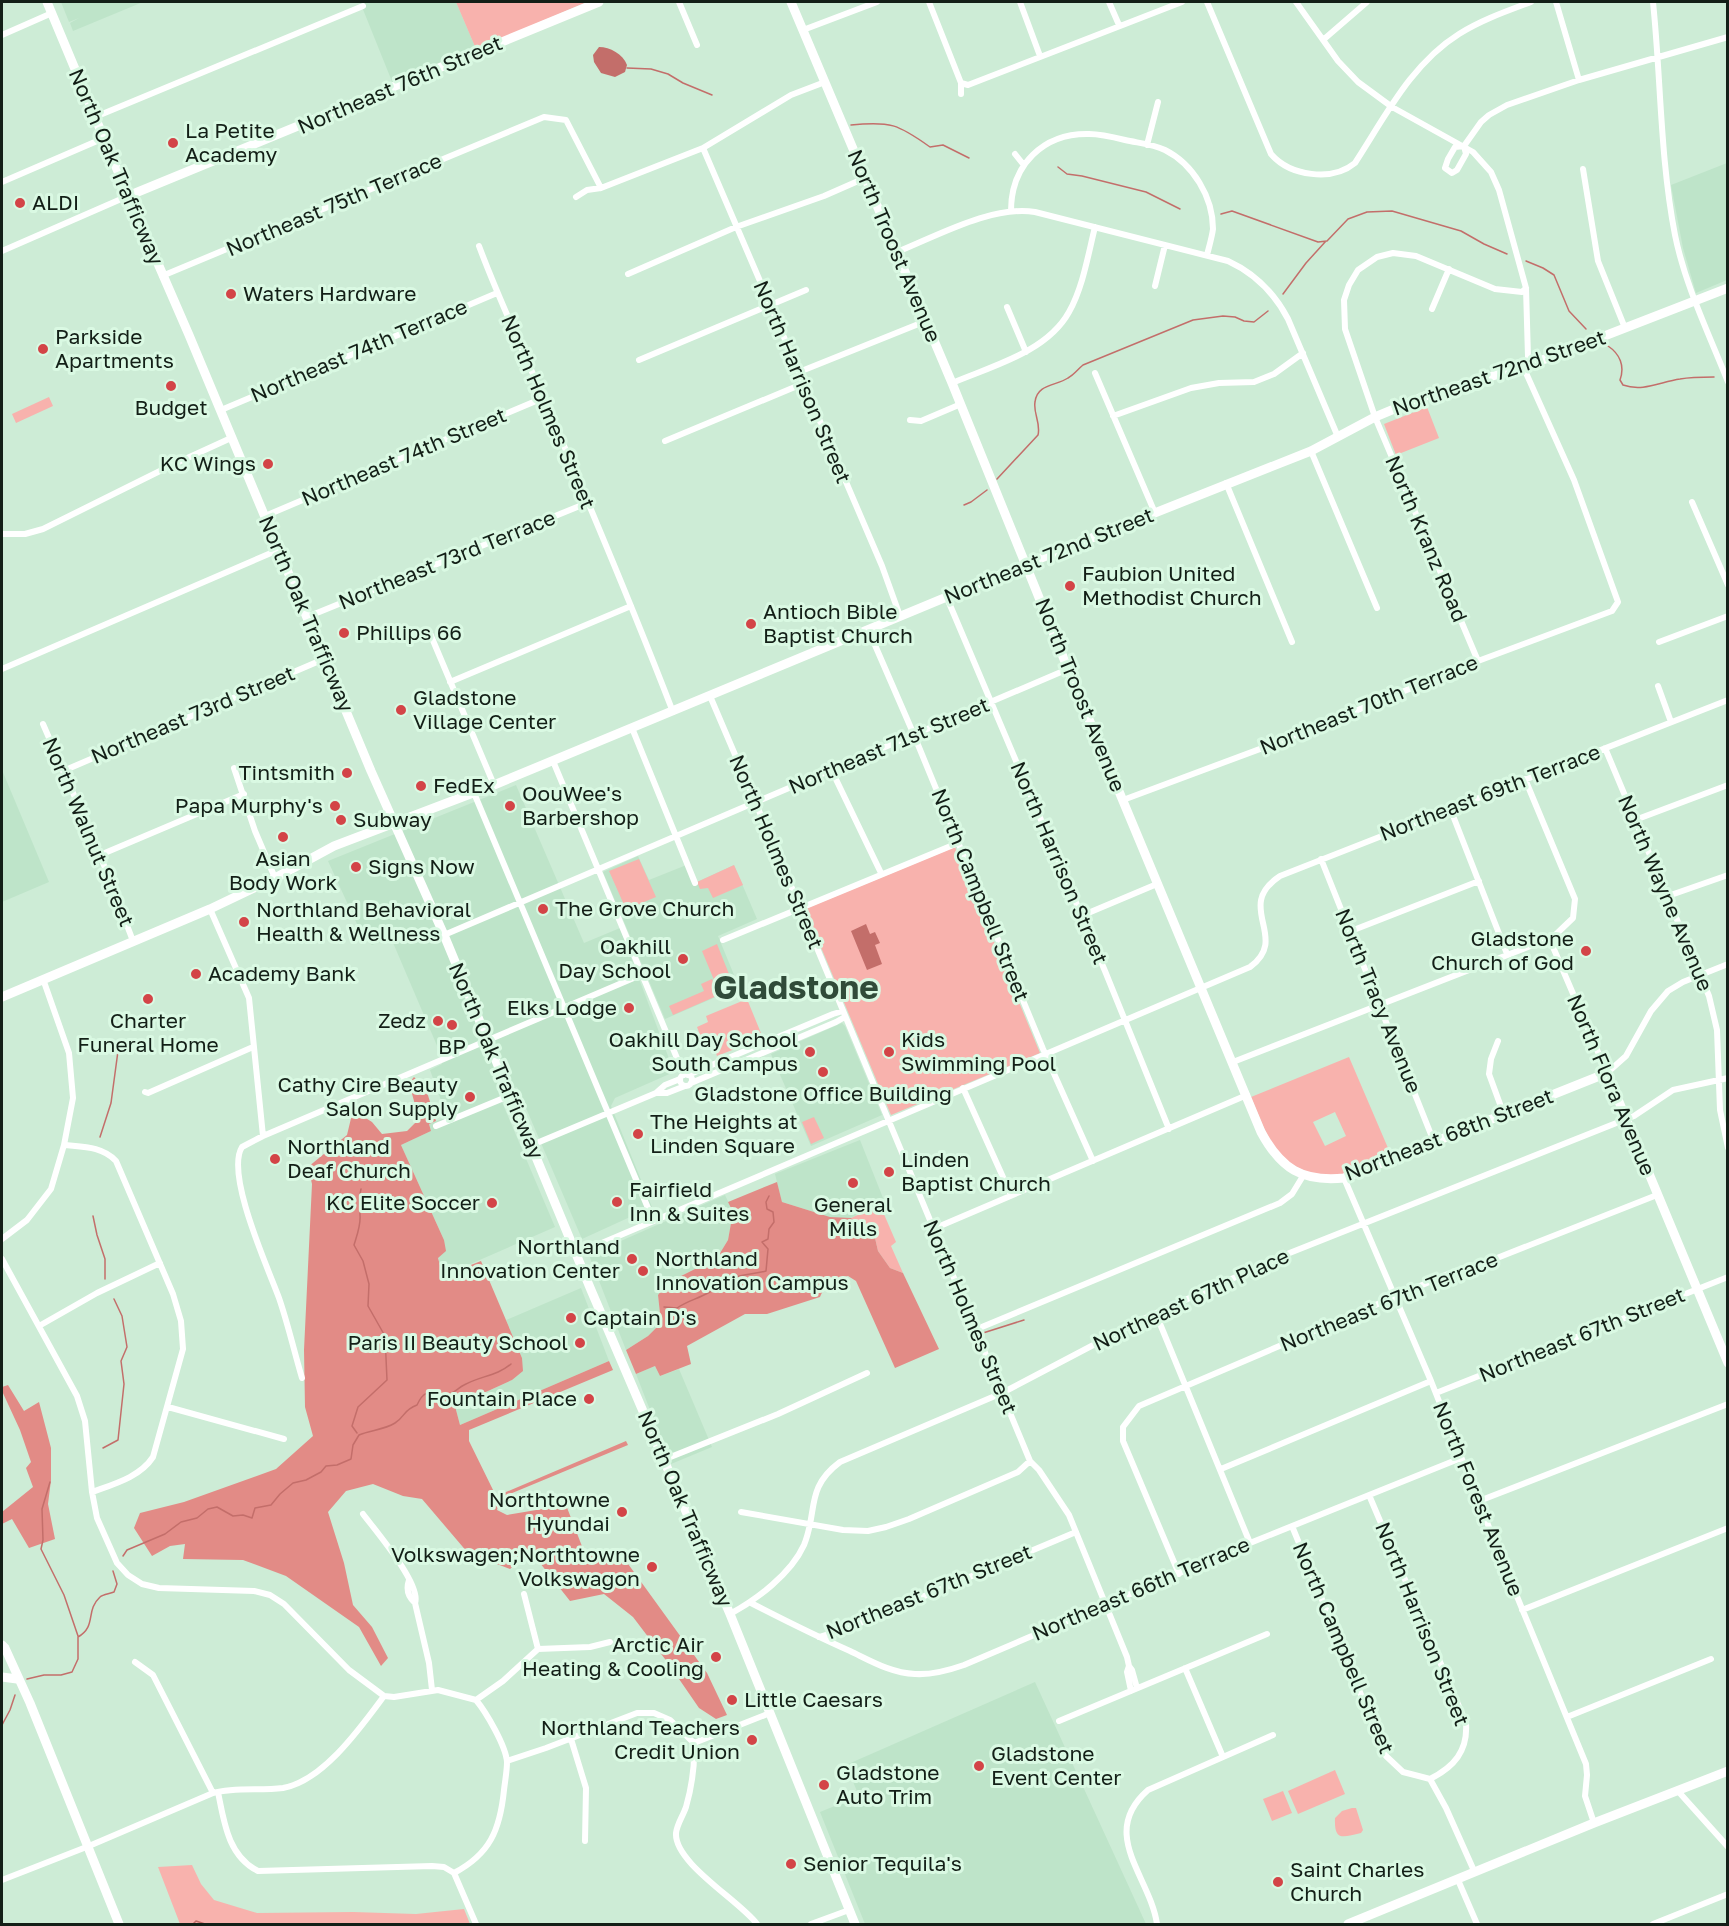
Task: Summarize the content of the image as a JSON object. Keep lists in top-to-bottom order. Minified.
{"streets":{"main road":["Northeast 76th Street","North Oak Trafficway","North Troost Avenue","Northeast 72nd Street","North Flora Avenue","Northeast 68th Street"],"street":["Northeast 75th Terrace","Northeast 74th Terrace","North Harrison Street","North Holmes Street","Northeast 74th Street","North Kranz Road","Northeast 73rd Terrace","Northeast 70th Terrace","Northeast 73rd Street","Northeast 71st Street","Northeast 69th Terrace","North Walnut Street","North Wayne Avenue","North Campbell Street","North Tracy Avenue","Northeast 67th Place","Northeast 67th Terrace","Northeast 67th Street","North Forest Avenue","Northeast 66th Terrace"]},"crossings":[["Northeast 76th Street","North Oak Trafficway"],["North Oak Trafficway","Northeast 75th Terrace"],["North Oak Trafficway","Northeast 74th Terrace"],["North Oak Trafficway","Northeast 72nd Street"],["North Oak Trafficway","Northeast 74th Street"],["North Oak Trafficway","Northeast 73rd Terrace"],["North Oak Trafficway","Northeast 73rd Street"],["North Oak Trafficway","Northeast 71st Street"],["North Oak Trafficway","Northeast 67th Place"],["North Troost Avenue","Northeast 72nd Street"],["North Troost Avenue","Northeast 70th Terrace"],["North Troost Avenue","Northeast 71st Street"],["North Troost Avenue","Northeast 69th Terrace"],["North Troost Avenue","Northeast 68th Street"],["Northeast 74th Terrace","North Holmes Street"],["Northeast 72nd Street","North Harrison Street"],["Northeast 72nd Street","North Holmes Street"],["Northeast 72nd Street","North Kranz Road"],["Northeast 72nd Street","Northeast 70th Terrace"],["Northeast 72nd Street","North Walnut Street"],["Northeast 72nd Street","North Campbell Street"],["North Harrison Street","Northeast 71st Street"],["North Harrison Street","North Campbell Street"],["North Harrison Street","Northeast 66th Terrace"],["North Holmes Street","Northeast 74th Street"],["North Holmes Street","Northeast 73rd Terrace"],["North Holmes Street","Northeast 71st Street"],["North Holmes Street","Northeast 67th Place"],["North Holmes Street","Northeast 67th Street"],["North Holmes Street","Northeast 66th Terrace"],["North Kranz Road","Northeast 70th Terrace"],["Northeast 73rd Street","North Walnut Street"],["Northeast 71st Street","North Campbell Street"],["Northeast 69th Terrace","North Wayne Avenue"],["Northeast 69th Terrace","North Tracy Avenue"],["North Wayne Avenue","Northeast 68th Street"],["North Wayne Avenue","Northeast 67th Place"],["North Campbell Street","Northeast 66th Terrace"],["North Tracy Avenue","Northeast 68th Street"],["North Flora Avenue","Northeast 68th Street"],["North Flora Avenue","Northeast 67th Place"],["North Flora Avenue","Northeast 67th Terrace"],["North Flora Avenue","Northeast 67th Street"],["Northeast 68th Street","North Forest Avenue"],["Northeast 67th Place","Northeast 67th Street"],["Northeast 67th Place","North Forest Avenue"],["Northeast 67th Terrace","North Forest Avenue"],["Northeast 67th Terrace","Northeast 66th Terrace"],["Northeast 67th Street","North Forest Avenue"],["Northeast 67th Street","Northeast 66th Terrace"],["North Forest Avenue","Northeast 66th Terrace"]],"districts":["Gladstone"],"places":["La Petite Academy","ALDI","Waters Hardware","Parkside Apartments","Budget","KC Wings","Faubion United Methodist Church","Antioch Bible Baptist Church","Phillips 66","Gladstone Village Center","Tintsmith","FedEx","Papa Murphy's","OouWee's Barbershop","Subway","Asian Body Work","Signs Now","The Grove Church","Northland Behavioral Health & Wellness","Gladstone Church of God","Oakhill Day School","Academy Bank","Charter Funeral Home","Elks Lodge","Zedz","BP","Oakhill Day School South Campus","Kids Swimming Pool","Gladstone Office Building","Cathy Cire Beauty Salon Supply","The Heights at Linden Square","Northland Deaf Church","Linden Baptist Church","General Mills","Fairfield Inn & Suites","KC Elite Soccer","Northland Innovation Center","Northland Innovation Campus","Captain D's","Paris II Beauty School","Fountain Place","Northtowne Hyundai","Volkswagen;Northtowne Volkswagon","Arctic Air Heating & Cooling","Little Caesars","Northland Teachers Credit Union","Gladstone Event Center","Gladstone Auto Trim","Senior Tequila's","Saint Charles Church"]}
